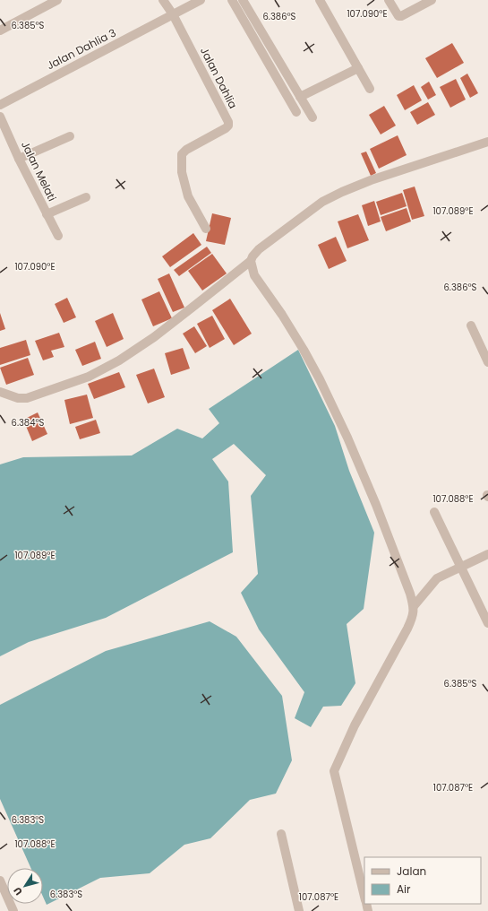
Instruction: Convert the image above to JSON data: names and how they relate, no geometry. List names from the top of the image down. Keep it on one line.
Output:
{"streets":{"street":["Jalan Dahlia 3","Jalan Dahlia","Jalan Melati"]},"crossings":[["Jalan Dahlia 3","Jalan Dahlia"]],"legend":["Jalan","Air"],"north":"bottom left","coordinates":["107.090°E","6.386°S","6.385°S","107.089°E","6.384°S","107.088°E","107.087°E","6.383°S"]}
